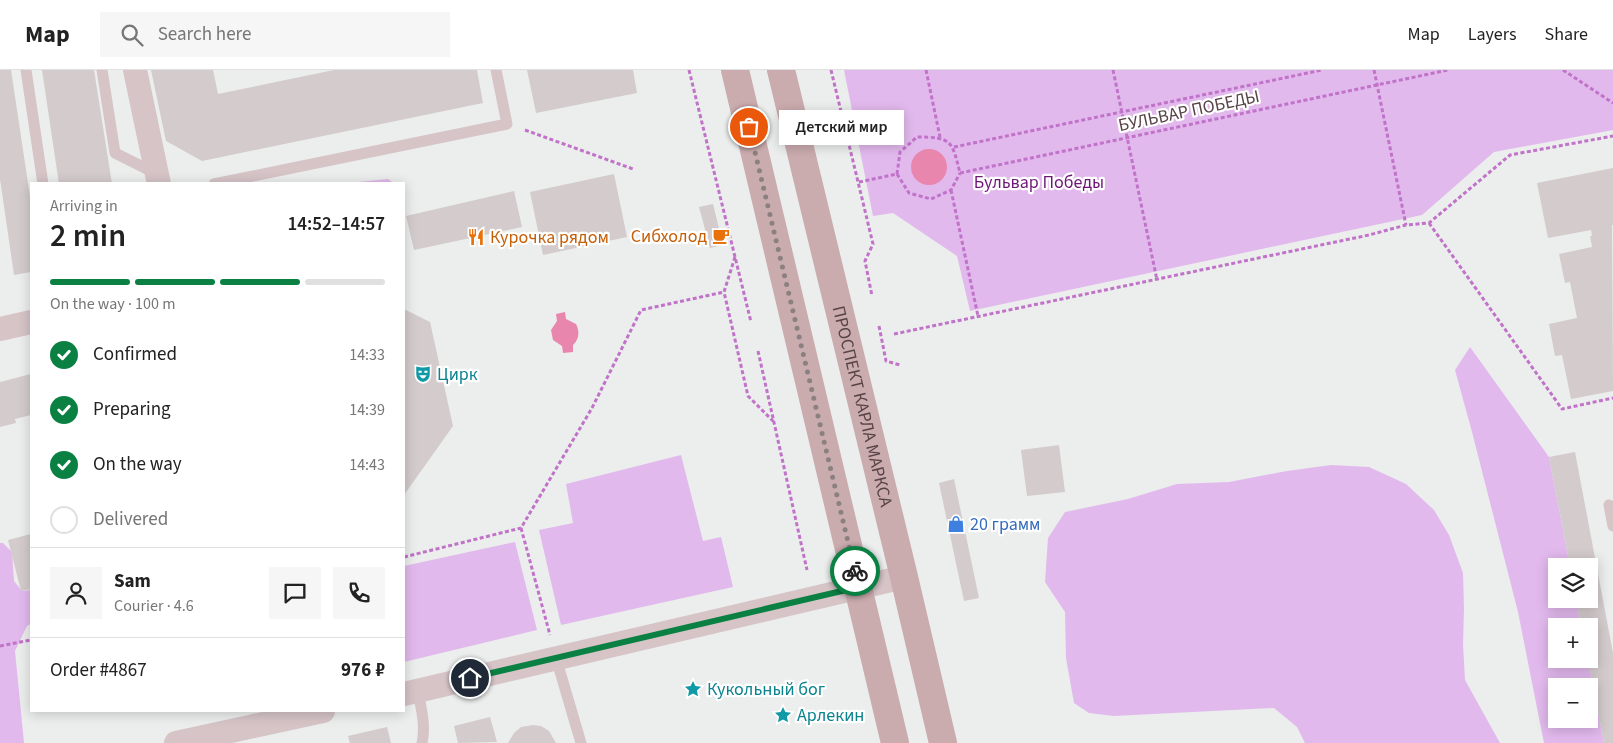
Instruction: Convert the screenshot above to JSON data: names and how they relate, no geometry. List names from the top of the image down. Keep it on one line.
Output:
{"streets":{"main road":["ПРОСПЕКТ КАРЛА МАРКСА"],"path":["БУЛЬВАР ПОБЕДЫ"]},"parks":["Бульвар Победы"],"places":{"other":["Детский мир"],"cafe":["Сибхолод"],"restaurant":["Курочка рядом"],"theatre":["Цирк"],"shop":["20 грамм"],"place":["Кукольный бог","Арлекин"]},"page":{"header":"Map","search":"Search here","nav":["Map","Layers","Share"],"bubble":"Детский мир","heading":["2 min","Arriving in","14:52–14:57"],"panel":["Sam","Courier · 4.6","Order #4867","976 ₽"],"bar":"On the way · 100 m","list":[["Confirmed","14:33"],["Preparing","14:39"],["On the way","14:43"],"Delivered"],"map_buttons":["+","−"]}}
